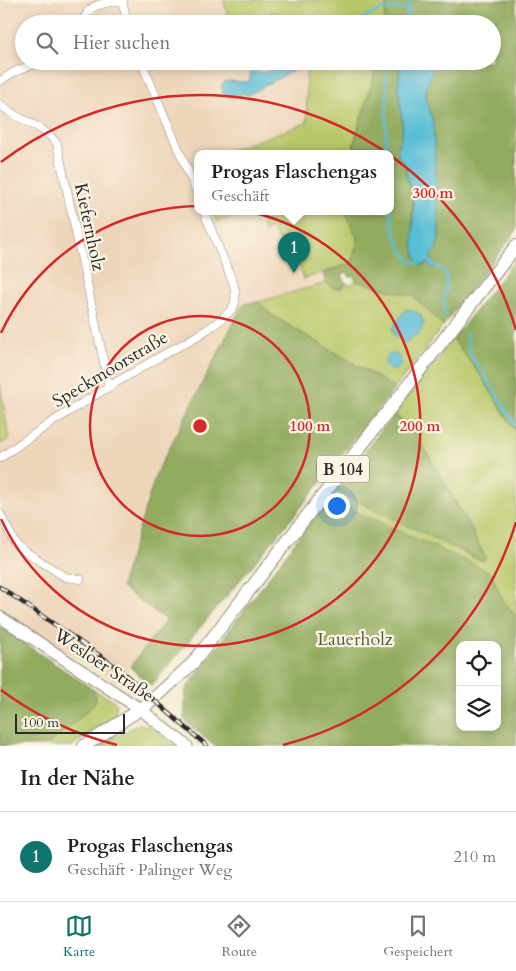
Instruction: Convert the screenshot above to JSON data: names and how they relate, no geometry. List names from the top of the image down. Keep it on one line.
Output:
{"streets":{"main road":["B 104"],"street":["Kiefernholz","Speckmoorstraße","Wesloer Straße"]},"crossings":[["Kiefernholz","Speckmoorstraße"],["B 104","Wesloer Straße"]],"parks":["Lauerholz"],"scale_bar":"100 m","page":{"search":"Hier suchen","popup":["Progas Flaschengas","Geschäft"],"pins":"1","scale":"100 m","heading":"In der Nähe","list":[{"mark":"1","name":"Progas Flaschengas","note":"Geschäft · Palinger Weg","value":"210 m"}],"nav":["Karte","Route","Gespeichert"]},"rings":["300 m","100 m","200 m"]}
